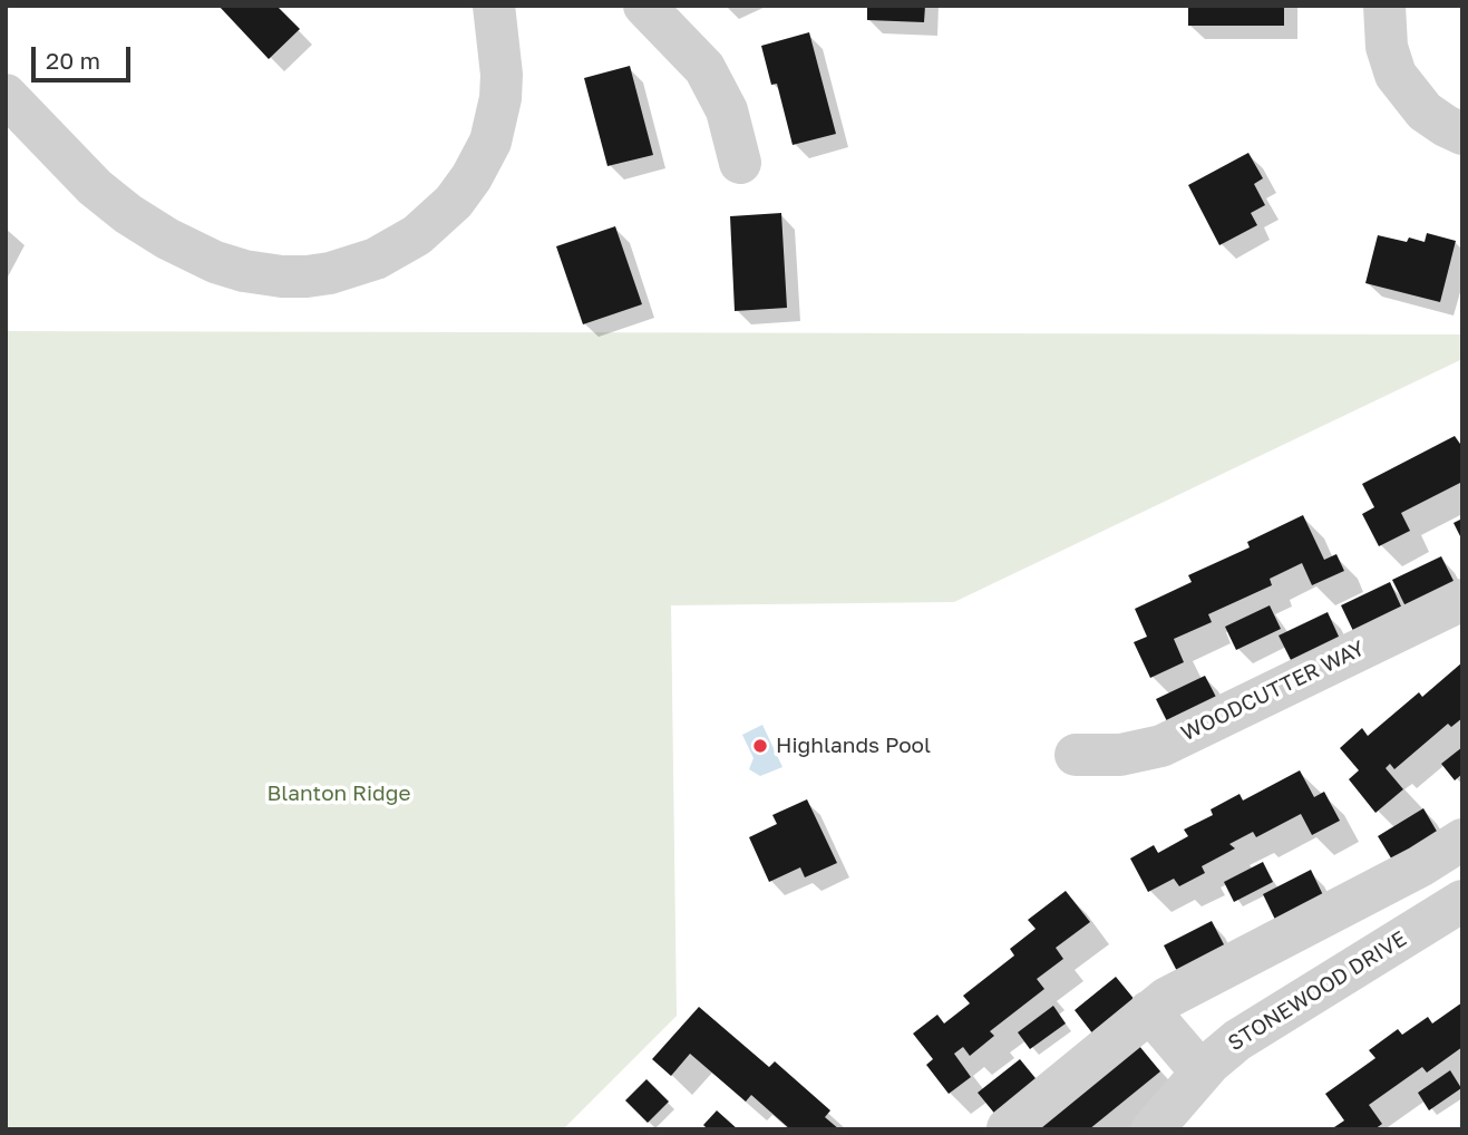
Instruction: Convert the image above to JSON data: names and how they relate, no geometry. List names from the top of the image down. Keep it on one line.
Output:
{"streets":{"street":["WOODCUTTER WAY","STONEWOOD DRIVE"]},"parks":["Blanton Ridge"],"places":["Highlands Pool"],"scale_bar":"20 m"}
